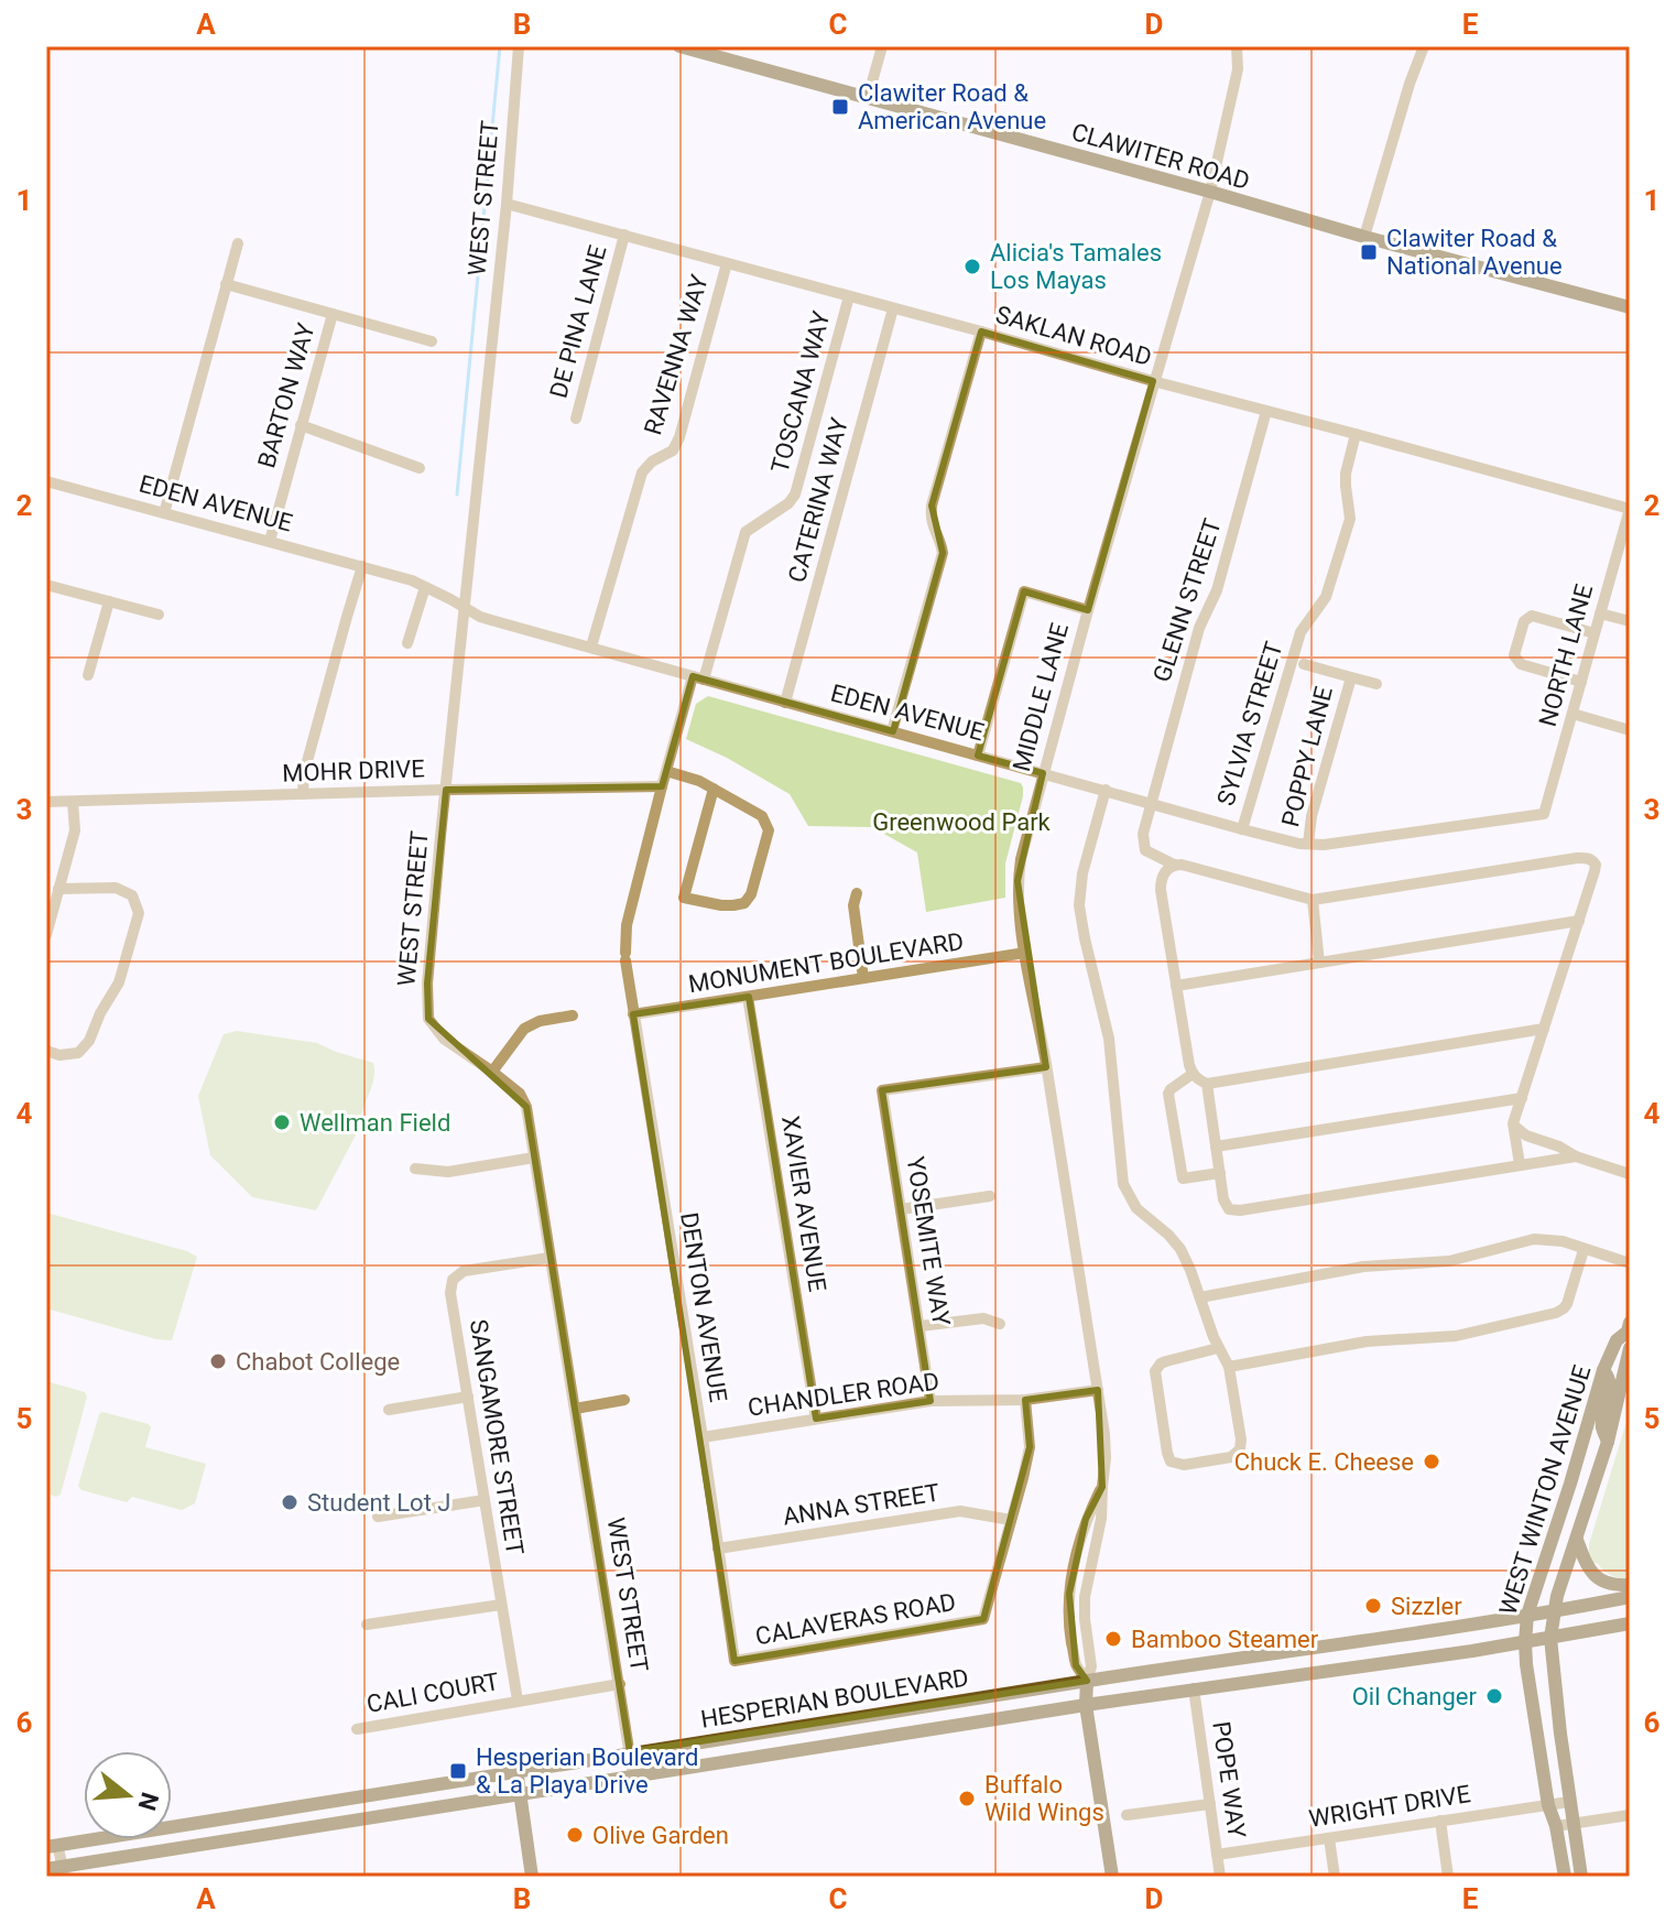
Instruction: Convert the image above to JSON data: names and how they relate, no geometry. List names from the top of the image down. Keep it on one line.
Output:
{"streets":{"main road":["CLAWITER ROAD","WEST WINTON AVENUE","HESPERIAN BOULEVARD"],"street":["WEST STREET","DE PINA LANE","SAKLAN ROAD","RAVENNA WAY","TOSCANA WAY","BARTON WAY","CATERINA WAY","EDEN AVENUE","GLENN STREET","NORTH LANE","MIDDLE LANE","SYLVIA STREET","POPPY LANE","MOHR DRIVE","MONUMENT BOULEVARD","XAVIER AVENUE","YOSEMITE WAY","DENTON AVENUE","CHANDLER ROAD","SANGAMORE STREET","ANNA STREET","CALAVERAS ROAD","CALI COURT","POPE WAY","WRIGHT DRIVE"]},"crossings":[["CLAWITER ROAD","MIDDLE LANE"],["WEST STREET","SAKLAN ROAD"],["WEST STREET","EDEN AVENUE"],["WEST STREET","MOHR DRIVE"],["WEST STREET","SANGAMORE STREET"],["WEST STREET","CALI COURT"],["WEST STREET","HESPERIAN BOULEVARD"],["DE PINA LANE","SAKLAN ROAD"],["SAKLAN ROAD","RAVENNA WAY"],["SAKLAN ROAD","TOSCANA WAY"],["SAKLAN ROAD","CATERINA WAY"],["SAKLAN ROAD","GLENN STREET"],["SAKLAN ROAD","NORTH LANE"],["SAKLAN ROAD","MIDDLE LANE"],["SAKLAN ROAD","SYLVIA STREET"],["RAVENNA WAY","EDEN AVENUE"],["TOSCANA WAY","EDEN AVENUE"],["TOSCANA WAY","DENTON AVENUE"],["BARTON WAY","EDEN AVENUE"],["CATERINA WAY","EDEN AVENUE"],["EDEN AVENUE","GLENN STREET"],["EDEN AVENUE","NORTH LANE"],["EDEN AVENUE","MIDDLE LANE"],["EDEN AVENUE","SYLVIA STREET"],["EDEN AVENUE","POPPY LANE"],["EDEN AVENUE","DENTON AVENUE"],["MIDDLE LANE","MONUMENT BOULEVARD"],["MIDDLE LANE","YOSEMITE WAY"],["MIDDLE LANE","CHANDLER ROAD"],["MIDDLE LANE","HESPERIAN BOULEVARD"],["MOHR DRIVE","DENTON AVENUE"],["MONUMENT BOULEVARD","XAVIER AVENUE"],["MONUMENT BOULEVARD","DENTON AVENUE"],["XAVIER AVENUE","CHANDLER ROAD"],["YOSEMITE WAY","CHANDLER ROAD"],["DENTON AVENUE","CHANDLER ROAD"],["DENTON AVENUE","ANNA STREET"],["DENTON AVENUE","CALAVERAS ROAD"],["SANGAMORE STREET","CALI COURT"],["WEST WINTON AVENUE","HESPERIAN BOULEVARD"],["WEST WINTON AVENUE","WRIGHT DRIVE"],["ANNA STREET","CALAVERAS ROAD"],["HESPERIAN BOULEVARD","POPE WAY"],["POPE WAY","WRIGHT DRIVE"]],"parks":["Greenwood Park"],"places":{"transit":["Clawiter Road & American Avenue","Clawiter Road & National Avenue","Hesperian Boulevard & La Playa Drive"],"other":["Alicia's Tamales Los Mayas","Wellman Field","Chabot College","Chuck E. Cheese","Student Lot J","Sizzler","Bamboo Steamer","Oil Changer","Buffalo Wild Wings","Olive Garden"]},"north":"right","grid":{"columns":["A","B","C","D","E"],"rows":["1","2","3","4","5","6"]}}
